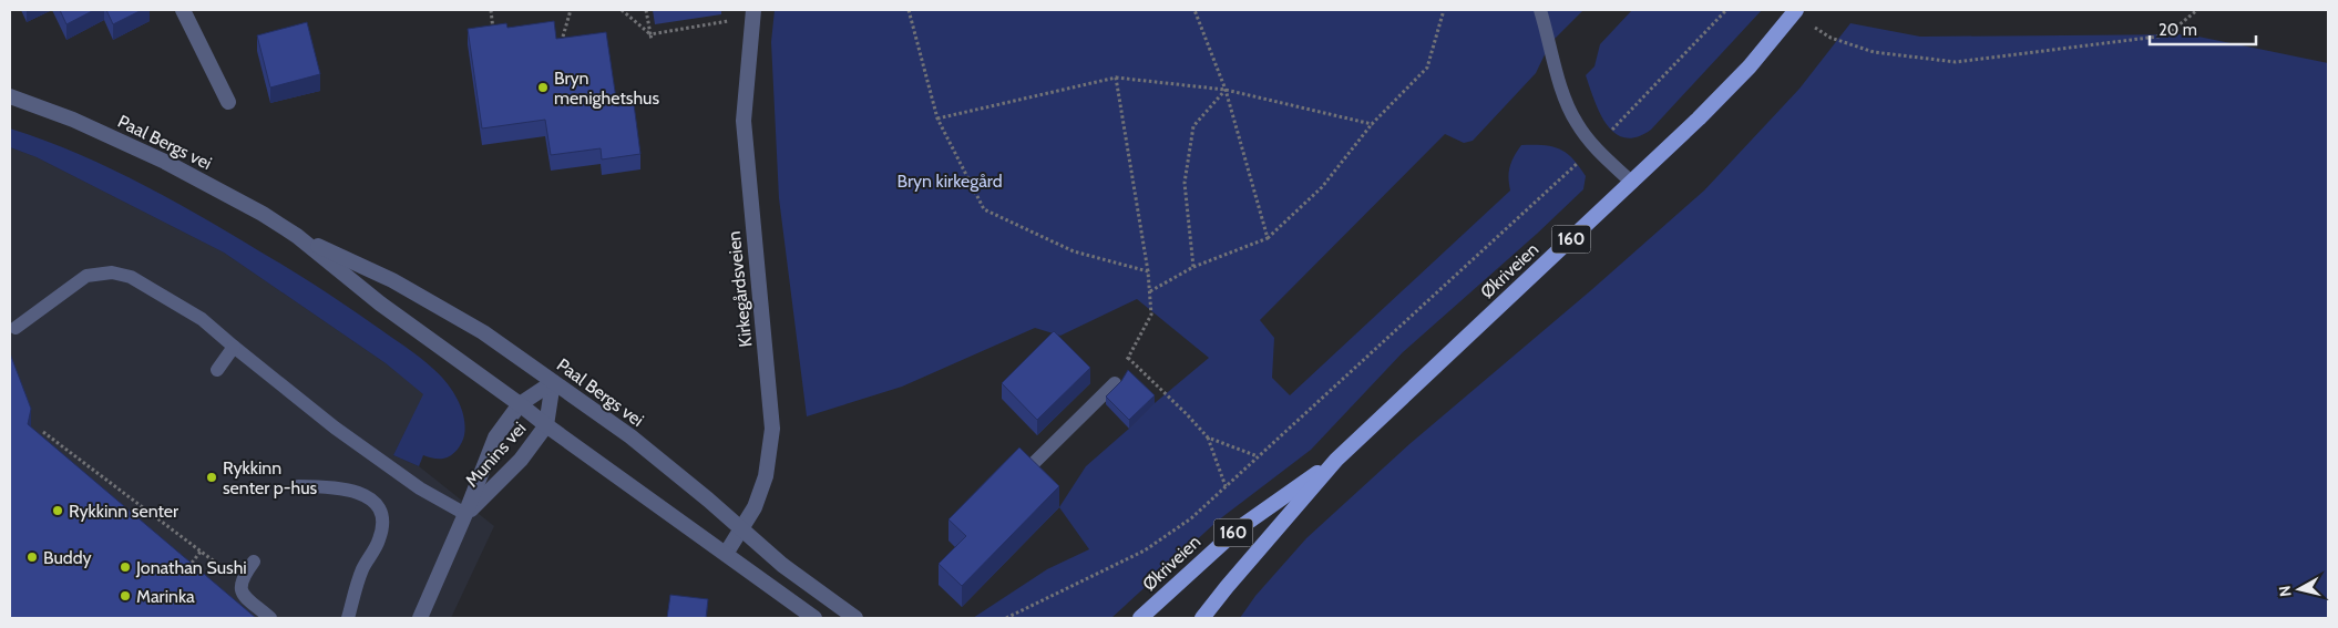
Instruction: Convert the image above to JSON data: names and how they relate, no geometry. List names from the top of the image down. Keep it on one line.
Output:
{"streets":{"main road":["160","Økriveien"],"street":["Paal Bergs vei","Kirkegårdsveien","Munins vei"]},"crossings":[["Paal Bergs vei","Kirkegårdsveien"],["Paal Bergs vei","Munins vei"]],"parks":["Bryn kirkegård"],"places":["Bryn menighetshus","Rykkinn senter p-hus","Rykkinn senter","Buddy","Jonathan Sushi","Marinka"],"scale_bar":"20 m","north":"left"}
